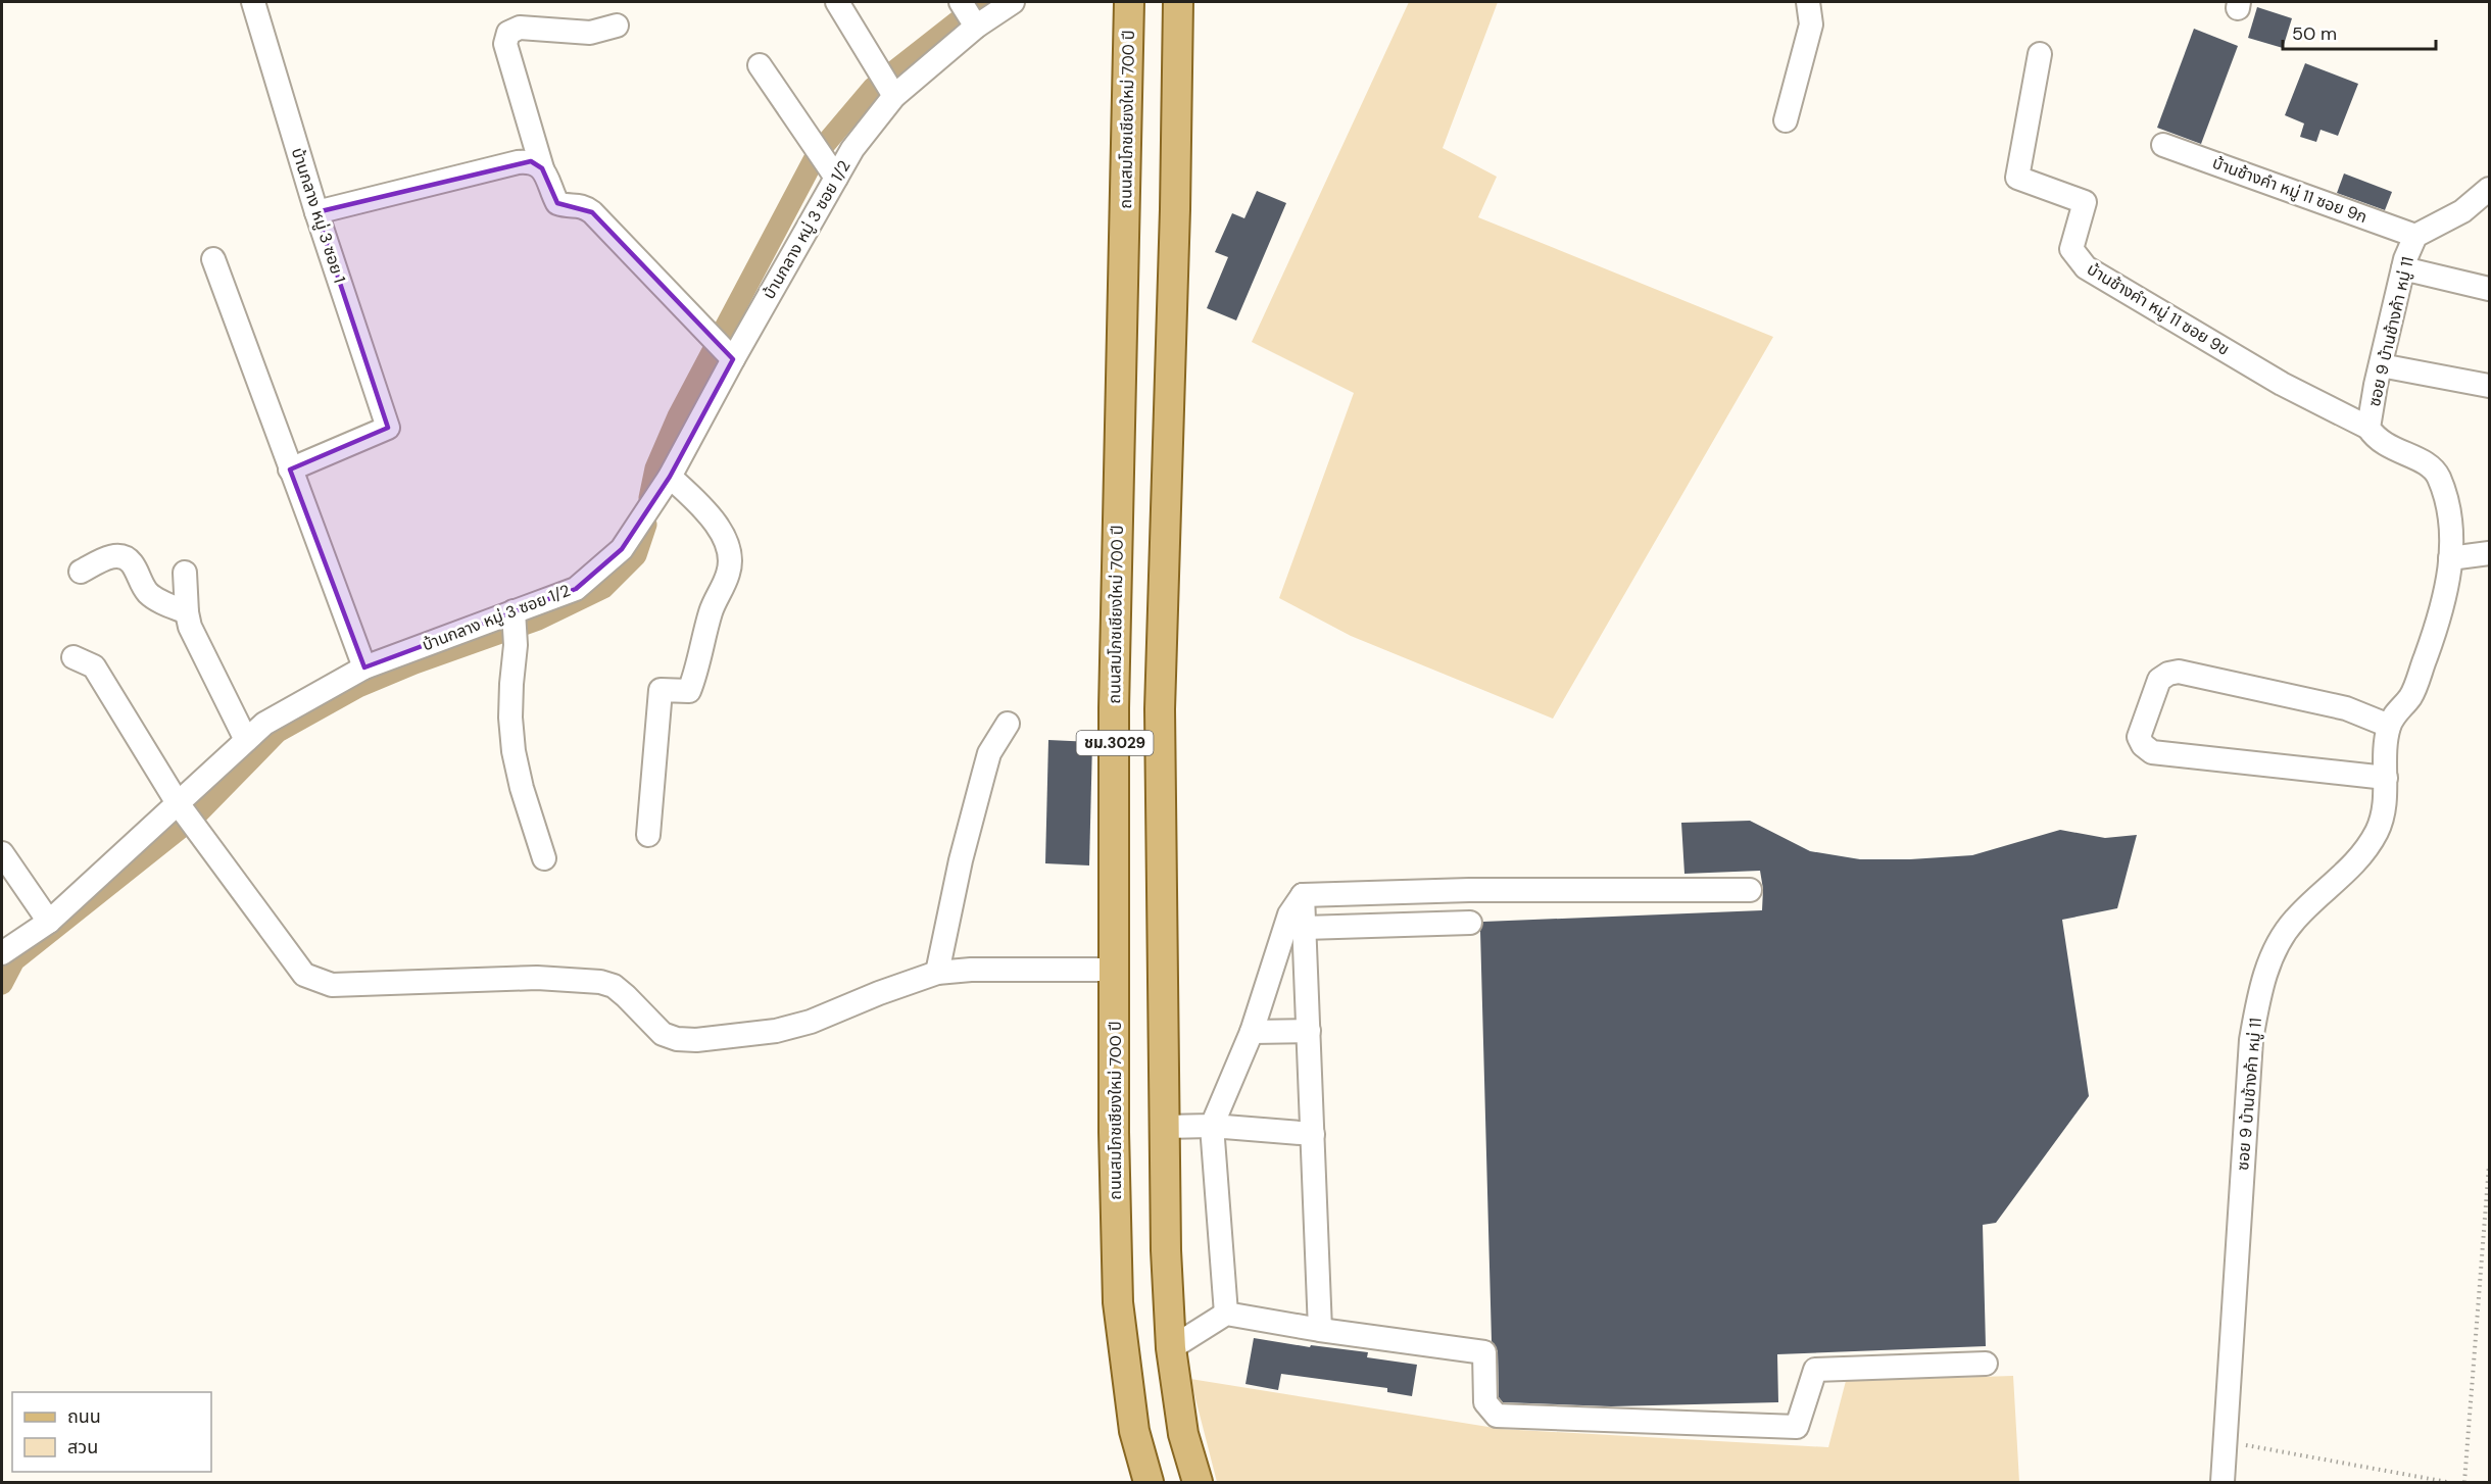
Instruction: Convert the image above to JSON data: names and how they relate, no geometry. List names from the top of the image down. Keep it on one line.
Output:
{"streets":{"main road":["ถนนสมโภชเชียงใหม่ 700 ปี","ชม.3029"],"street":["บ้านช้างคำ หมู่ 11 ซอย 9ก","บ้านกลาง หมู่ 3 ซอย 1","บ้านกลาง หมู่ 3 ซอย 1/2","บ้านช้างคำ หมู่ 11 ซอย 9ข","ซอย 9 บ้านช้างค้า หมู่ 11"]},"crossings":[["บ้านช้างคำ หมู่ 11 ซอย 9ก","ซอย 9 บ้านช้างค้า หมู่ 11"],["บ้านช้างคำ หมู่ 11 ซอย 9ข","ซอย 9 บ้านช้างค้า หมู่ 11"]],"legend":["ถนน","สวน"],"scale_bar":"50 m"}
